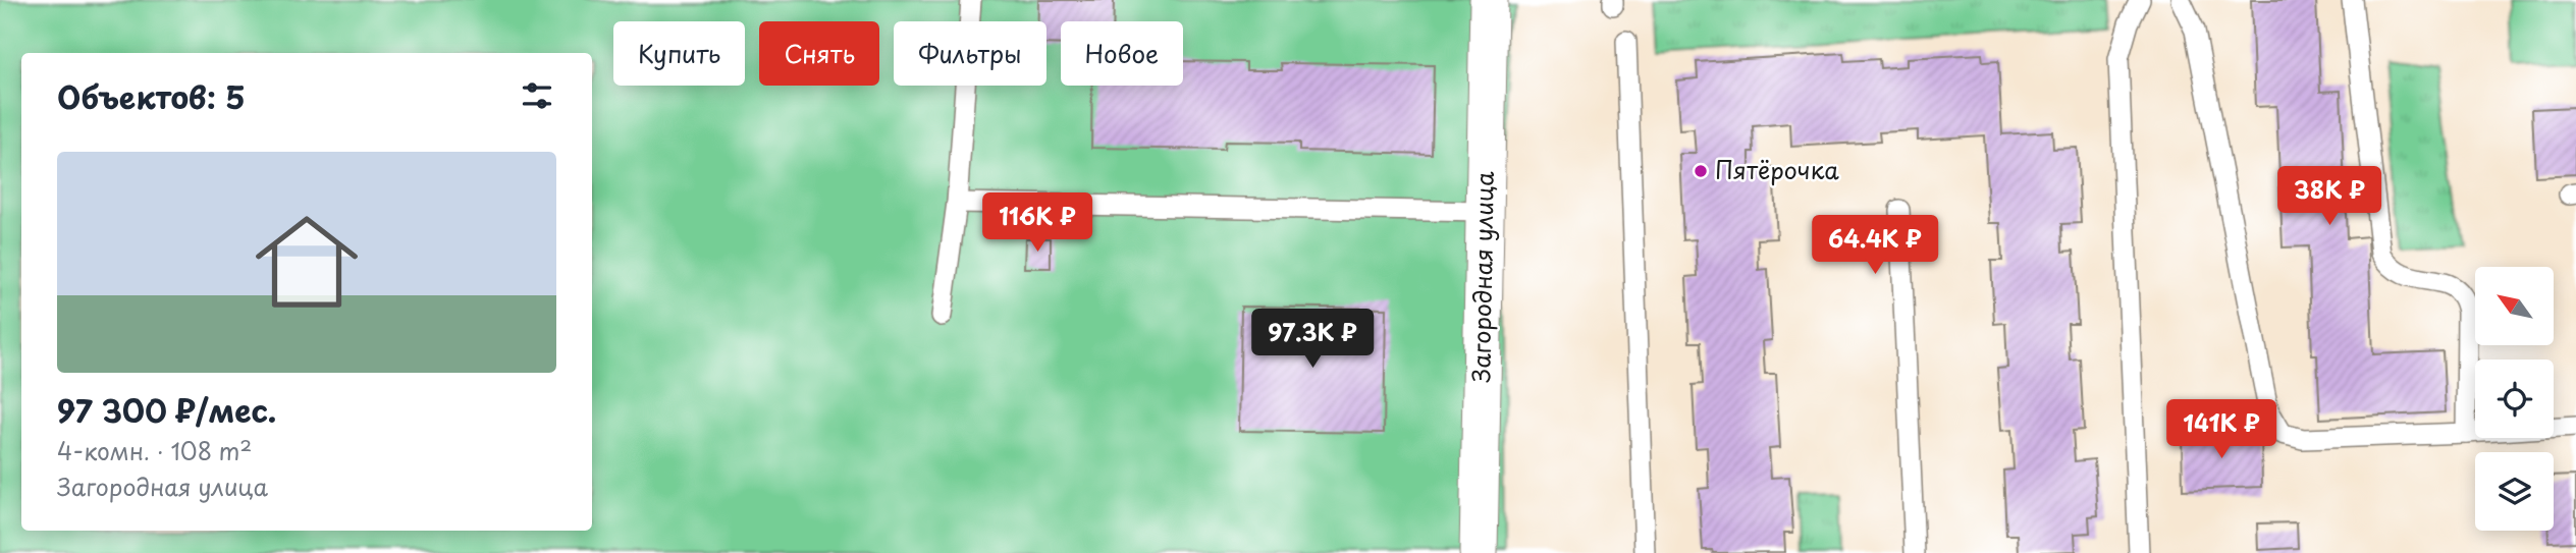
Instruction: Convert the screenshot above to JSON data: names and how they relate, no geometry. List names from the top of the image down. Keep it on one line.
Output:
{"streets":{"street":["Загородная улица"]},"places":["Пятёрочка"],"north":"top left","page":{"chip":["Купить","Снять","Фильтры","Новое"],"heading":"Объектов: 5","list":[{"name":"97 300 ₽/мес.","note":"4-комн. · 108 m² · Загородная улица"}],"price":["38K ₽","116K ₽","64.4K ₽","97.3K ₽","141K ₽"]}}
